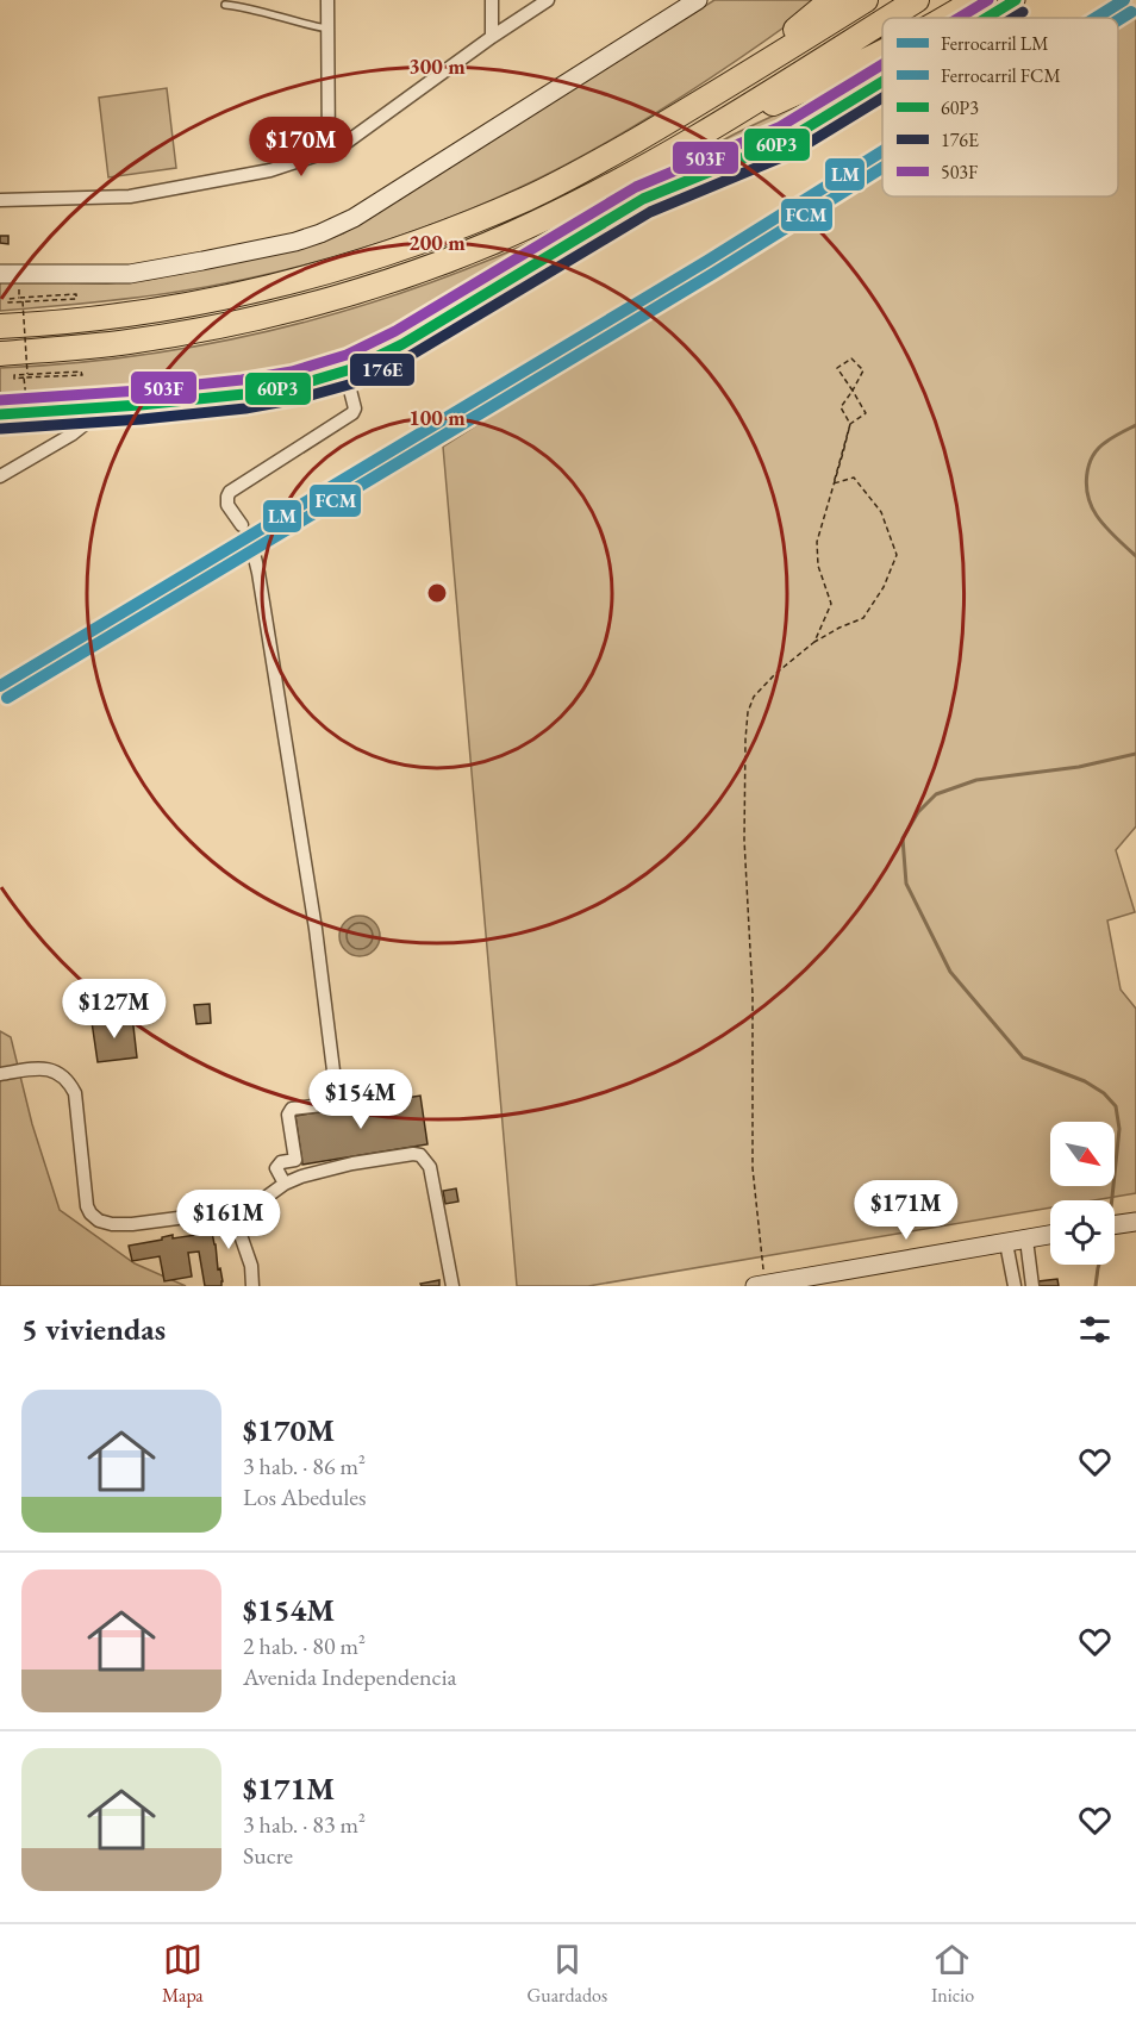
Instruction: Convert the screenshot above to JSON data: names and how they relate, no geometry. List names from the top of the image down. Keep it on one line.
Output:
{"lines":["rail line LM","transit line 60P3","transit line 503F","rail line FCM","transit line 176E"],"legend":["Ferrocarril LM","Ferrocarril FCM","60P3","176E","503F"],"north":"bottom right","page":{"price":["$170M","$127M","$154M","$171M","$161M"],"heading":"5 viviendas","list":[{"name":"$170M","note":"3 hab. · 86 m² · Los Abedules"},{"name":"$154M","note":"2 hab. · 80 m² · Avenida Independencia"},{"name":"$171M","note":"3 hab. · 83 m² · Sucre"}],"tabs":["Mapa","Guardados","Inicio"]},"rings":["300 m","200 m","100 m"]}
